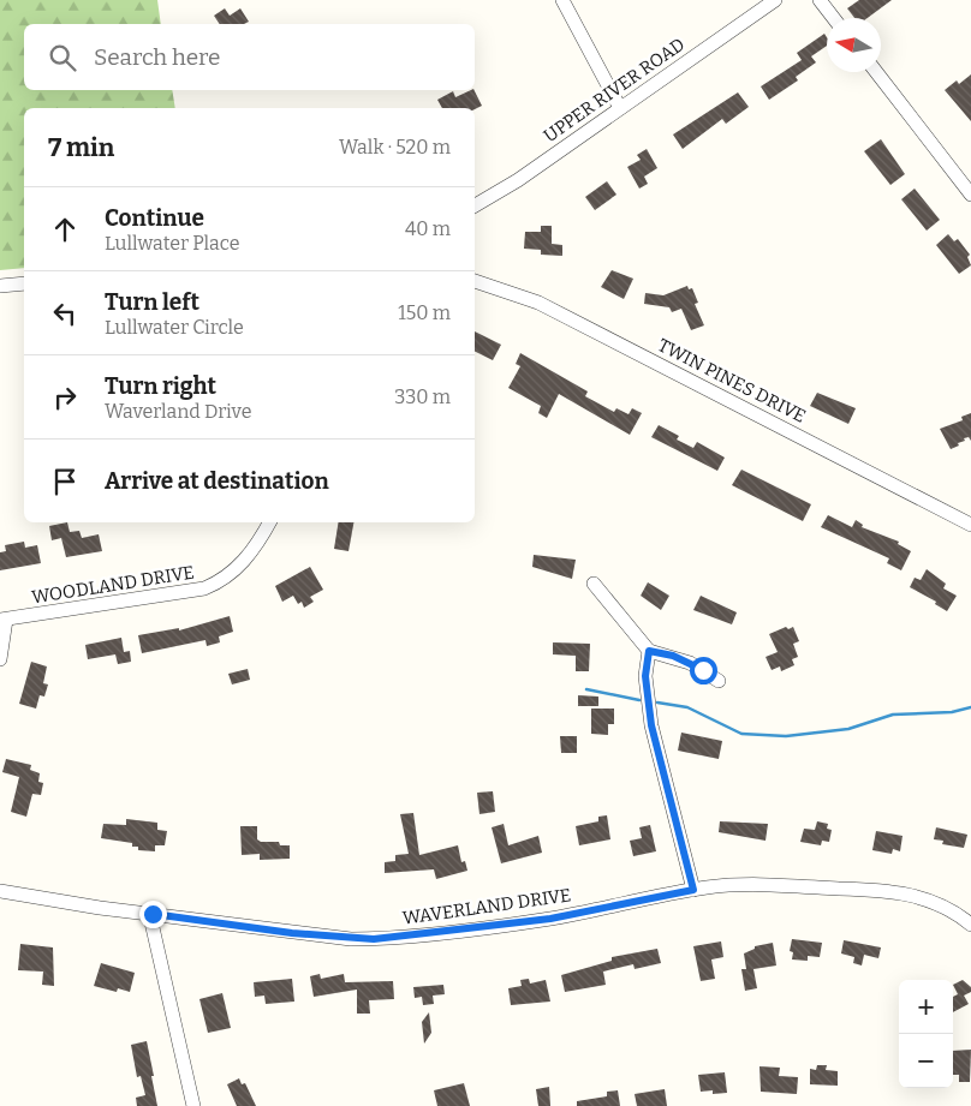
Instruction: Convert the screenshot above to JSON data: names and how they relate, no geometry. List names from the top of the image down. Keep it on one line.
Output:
{"streets":{"street":["UPPER RIVER ROAD","TWIN PINES DRIVE","WOODLAND DRIVE","WAVERLAND DRIVE"]},"north":"left","page":{"search":"Search here","heading":["7 min","Walk · 520 m"],"list":[["Continue","Lullwater Place","40 m"],["Turn left","Lullwater Circle","150 m"],["Turn right","Waverland Drive","330 m"],"Arrive at destination"],"map_buttons":["+","−"]}}
